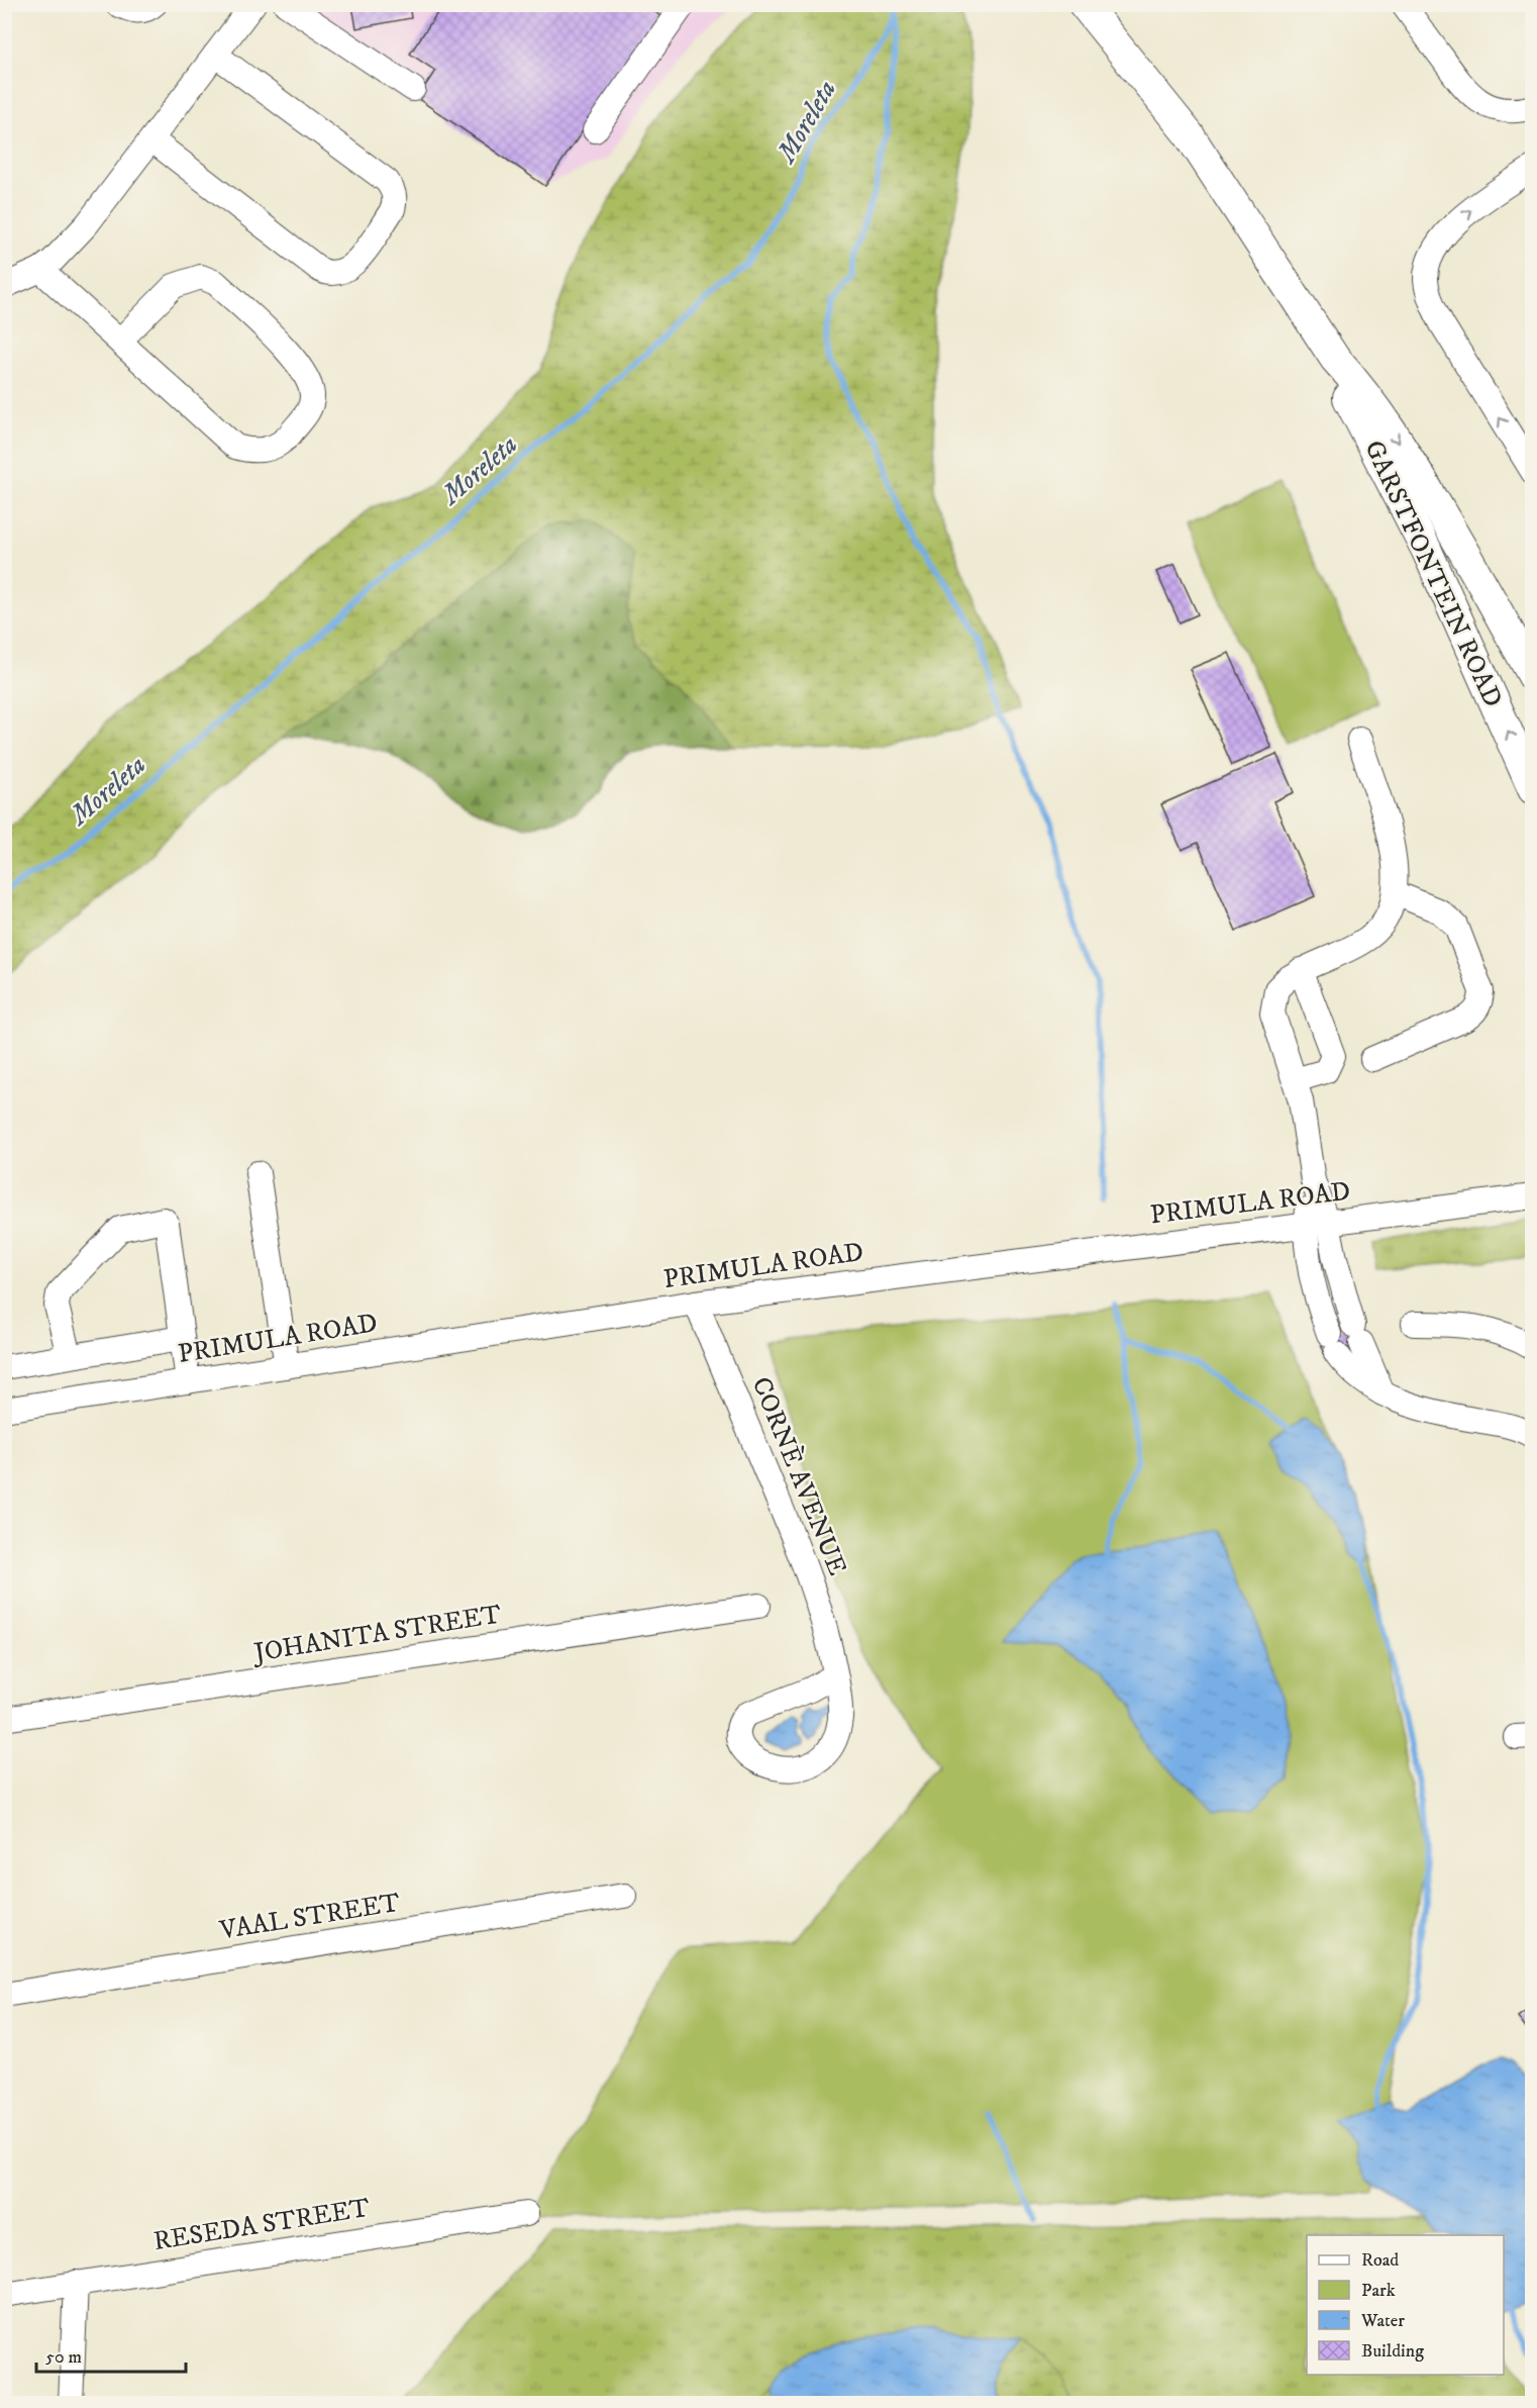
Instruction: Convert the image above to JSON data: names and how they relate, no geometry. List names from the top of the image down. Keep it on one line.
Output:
{"streets":{"main road":["GARSTFONTEIN ROAD"],"street":["PRIMULA ROAD","CORNÈ AVENUE","JOHANITA STREET","VAAL STREET","RESEDA STREET"]},"crossings":[["PRIMULA ROAD","CORNÈ AVENUE"]],"water":["Moreleta"],"legend":["Road","Park","Water","Building"],"scale_bar":"50 m"}
